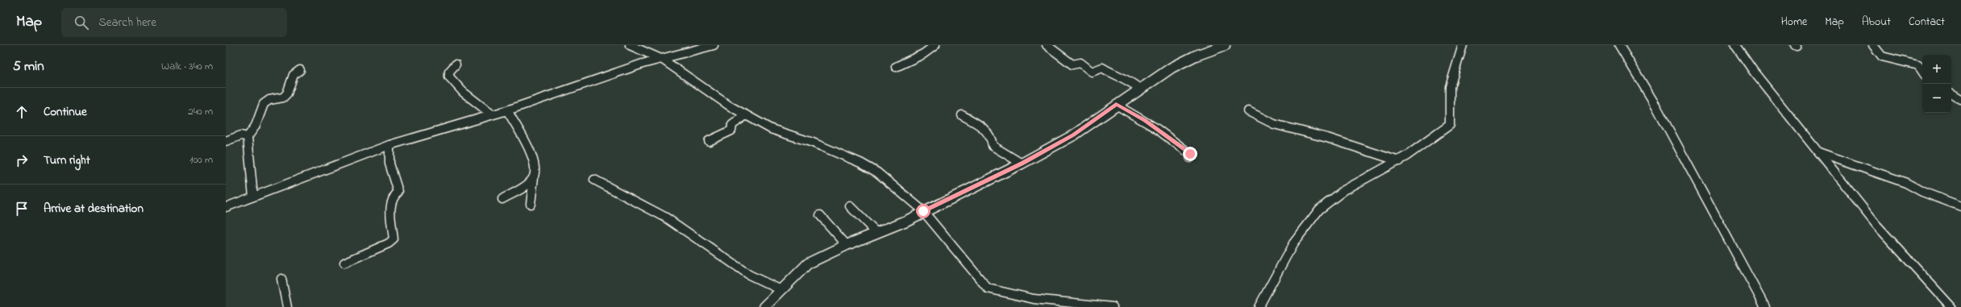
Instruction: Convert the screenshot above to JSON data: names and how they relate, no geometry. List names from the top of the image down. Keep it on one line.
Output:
{"page":{"header":"Map","search":"Search here","nav":["Home","Map","About","Contact"],"heading":["5 min","Walk · 340 m"],"map_buttons":["+","−"],"list":[["Continue","240 m"],["Turn right","100 m"],"Arrive at destination"]}}
